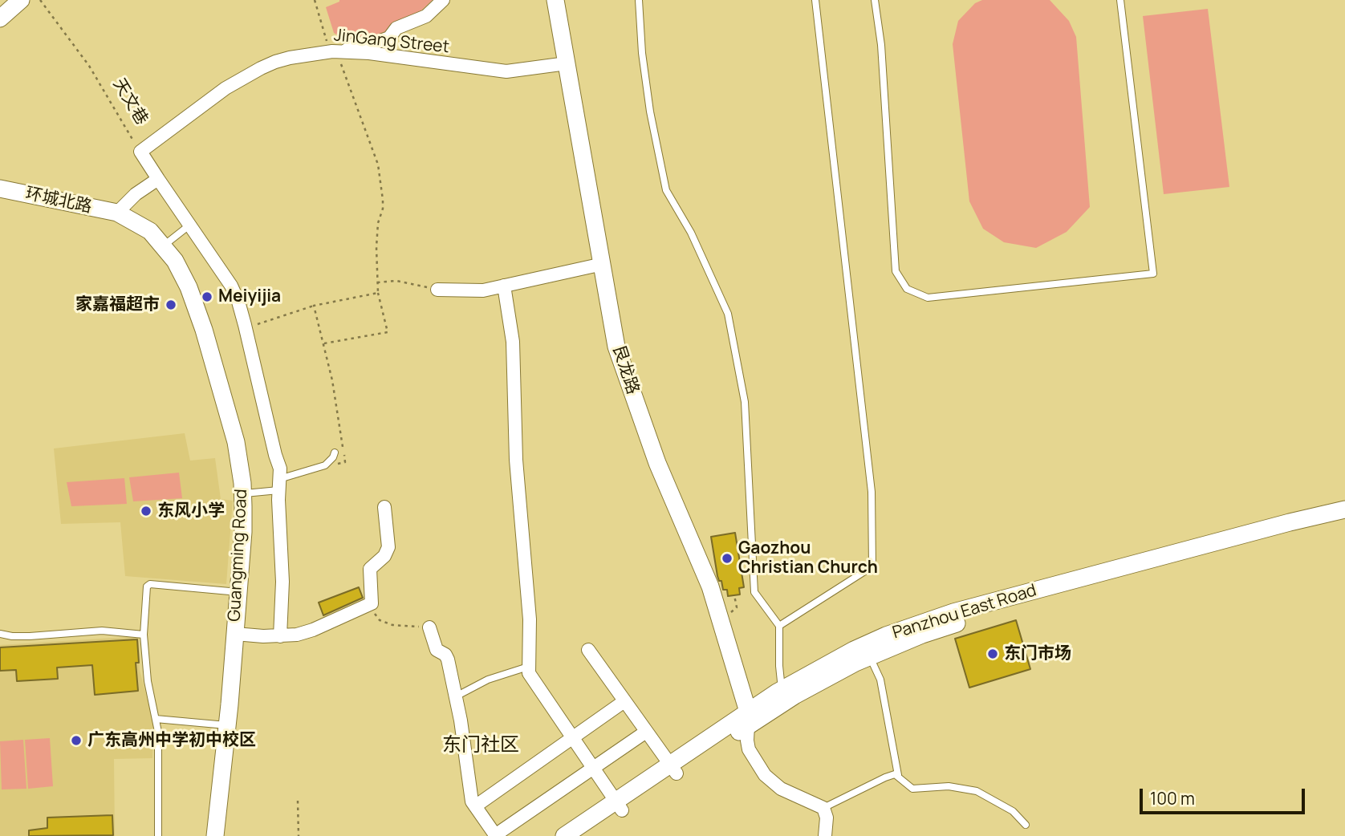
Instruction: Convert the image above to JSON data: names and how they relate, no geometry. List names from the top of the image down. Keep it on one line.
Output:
{"streets":{"street":["JinGang Street","天文巷","环城北路","艮龙路","Guangming Road","Panzhou East Road"]},"crossings":[["JinGang Street","天文巷"],["JinGang Street","艮龙路"],["环城北路","Guangming Road"],["艮龙路","Panzhou East Road"]],"districts":["东门社区"],"places":["Meiyijia","家嘉福超市","东风小学","Gaozhou Christian Church","东门市场","广东高州中学初中校区"],"scale_bar":"100 m"}
